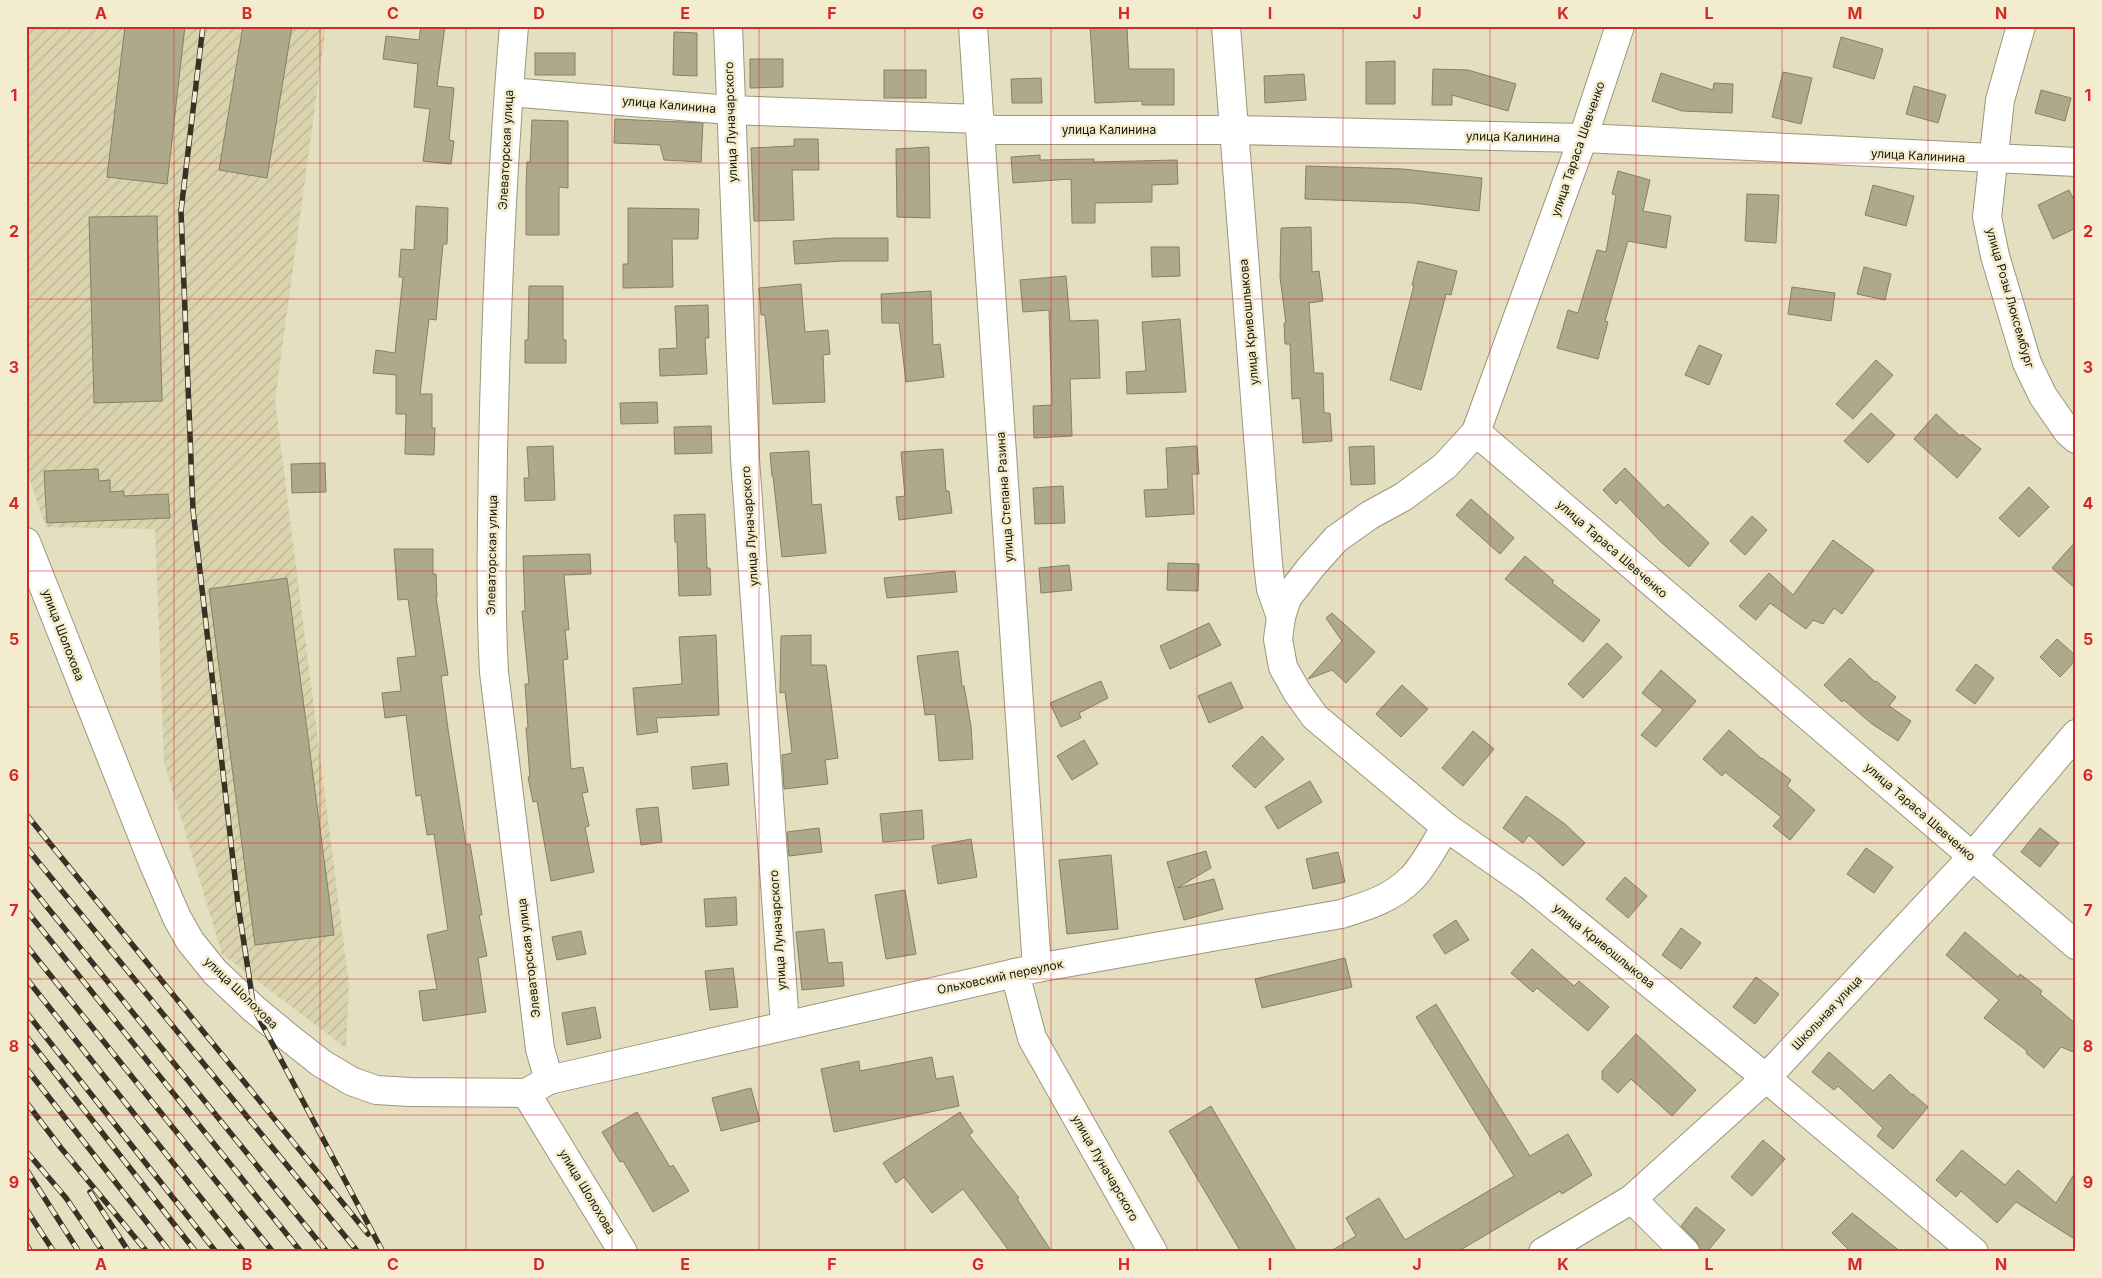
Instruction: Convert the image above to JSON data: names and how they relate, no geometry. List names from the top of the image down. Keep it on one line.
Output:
{"streets":{"street":["улица Калинина","улица Луначарского","улица Тараса Шевченко","Элеваторская улица","улица Розы Люксембург","улица Кривошлыкова","улица Степана Разина","улица Шолохова","Ольховский переулок","Школьная улица"]},"crossings":[["улица Калинина","улица Луначарского"],["улица Калинина","улица Тараса Шевченко"],["улица Калинина","Элеваторская улица"],["улица Калинина","улица Розы Люксембург"],["улица Калинина","улица Кривошлыкова"],["улица Калинина","улица Степана Разина"],["улица Луначарского","улица Степана Разина"],["улица Луначарского","Ольховский переулок"],["улица Тараса Шевченко","улица Кривошлыкова"],["улица Тараса Шевченко","Школьная улица"],["Элеваторская улица","улица Шолохова"],["Элеваторская улица","Ольховский переулок"],["улица Кривошлыкова","Ольховский переулок"],["улица Кривошлыкова","Школьная улица"],["улица Степана Разина","Ольховский переулок"],["улица Шолохова","Ольховский переулок"]],"grid":{"columns":["A","B","C","D","E","F","G","H","I","J","K","L","M","N"],"rows":["1","2","3","4","5","6","7","8","9"]}}
